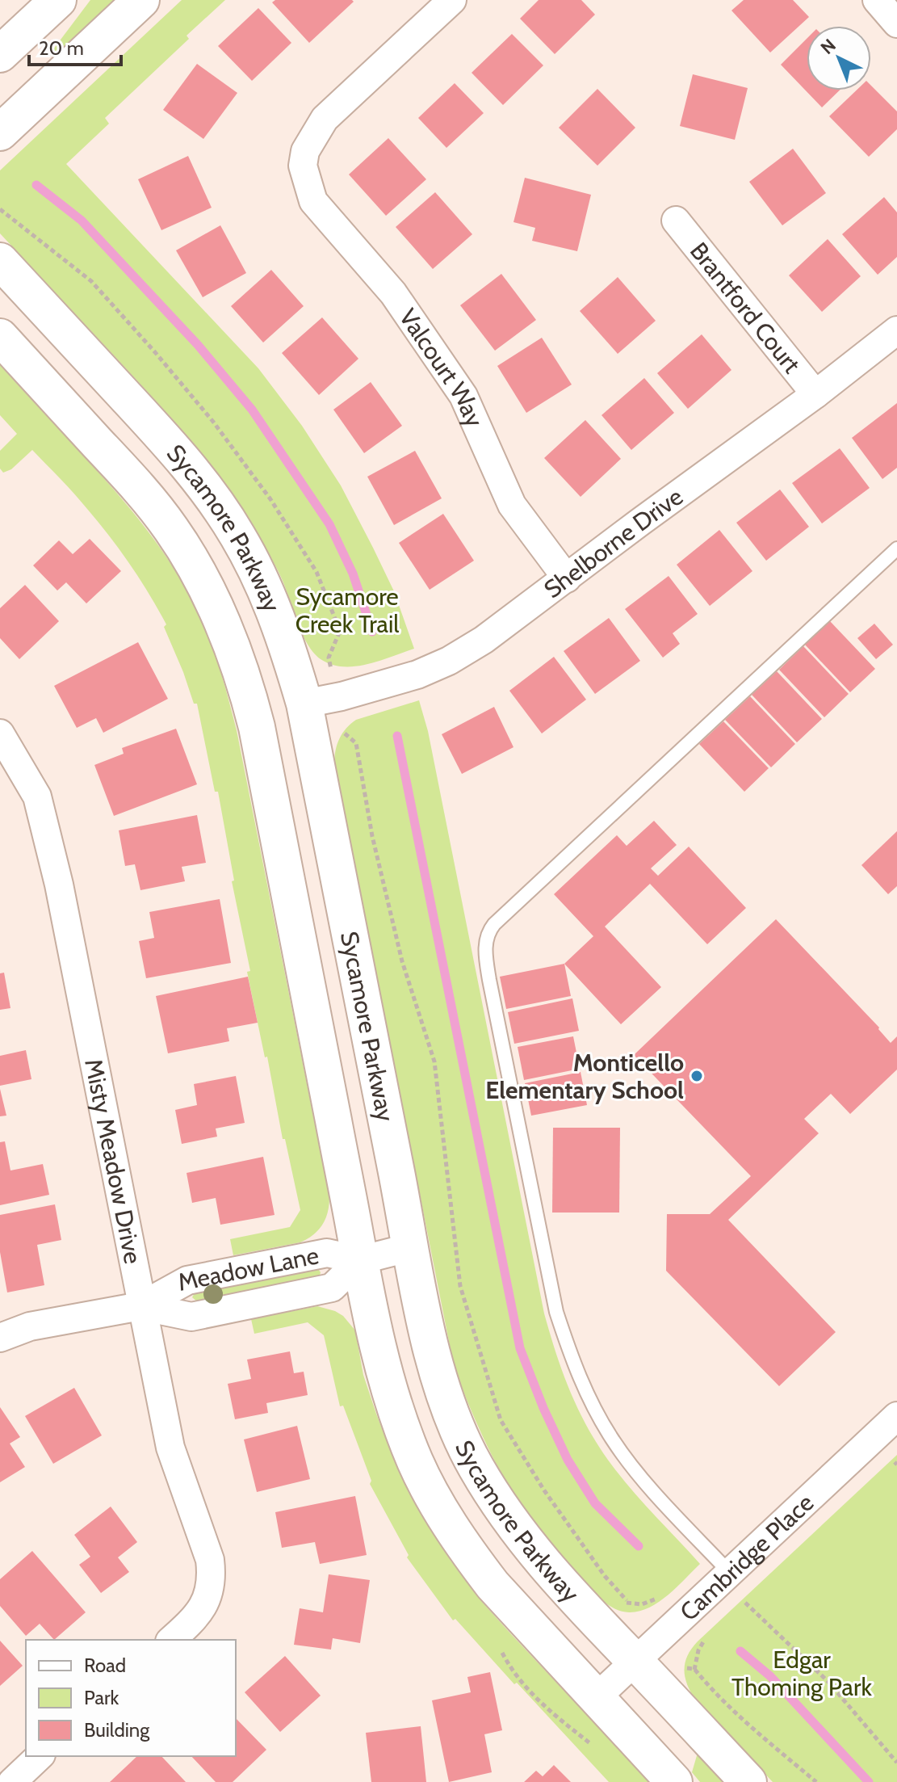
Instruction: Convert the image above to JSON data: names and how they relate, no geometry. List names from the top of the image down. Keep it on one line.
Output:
{"streets":{"main road":["Sycamore Parkway"],"street":["Brantford Court","Valcourt Way","Shelborne Drive","Misty Meadow Drive","Meadow Lane","Cambridge Place"]},"crossings":[["Brantford Court","Shelborne Drive"],["Valcourt Way","Shelborne Drive"],["Sycamore Parkway","Shelborne Drive"],["Sycamore Parkway","Meadow Lane"],["Sycamore Parkway","Cambridge Place"],["Misty Meadow Drive","Meadow Lane"]],"parks":["Sycamore Creek Trail","Edgar Thoming Park"],"places":["Monticello Elementary School"],"legend":["Road","Park","Building"],"scale_bar":"20 m","north":"top left"}
